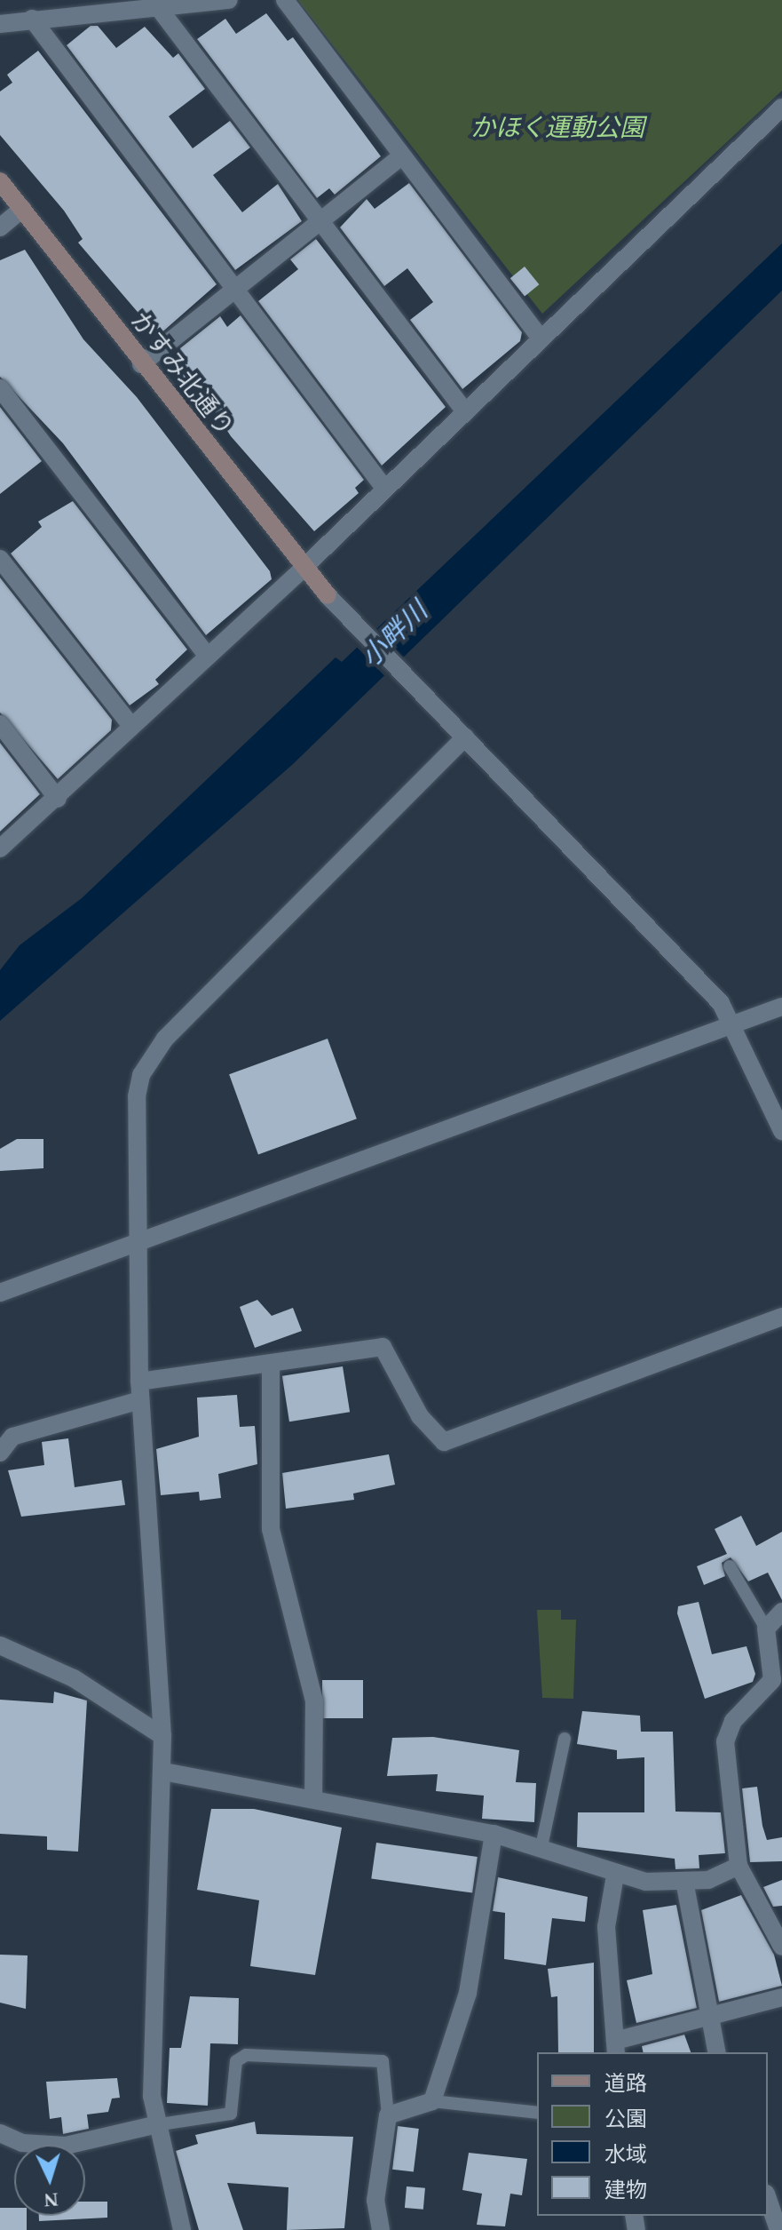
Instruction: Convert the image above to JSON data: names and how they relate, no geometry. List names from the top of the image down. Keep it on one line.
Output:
{"streets":{"street":["かすみ北通り"]},"water":["小畔川"],"parks":["かほく運動公園"],"legend":["道路","公園","水域","建物"],"north":"bottom"}
